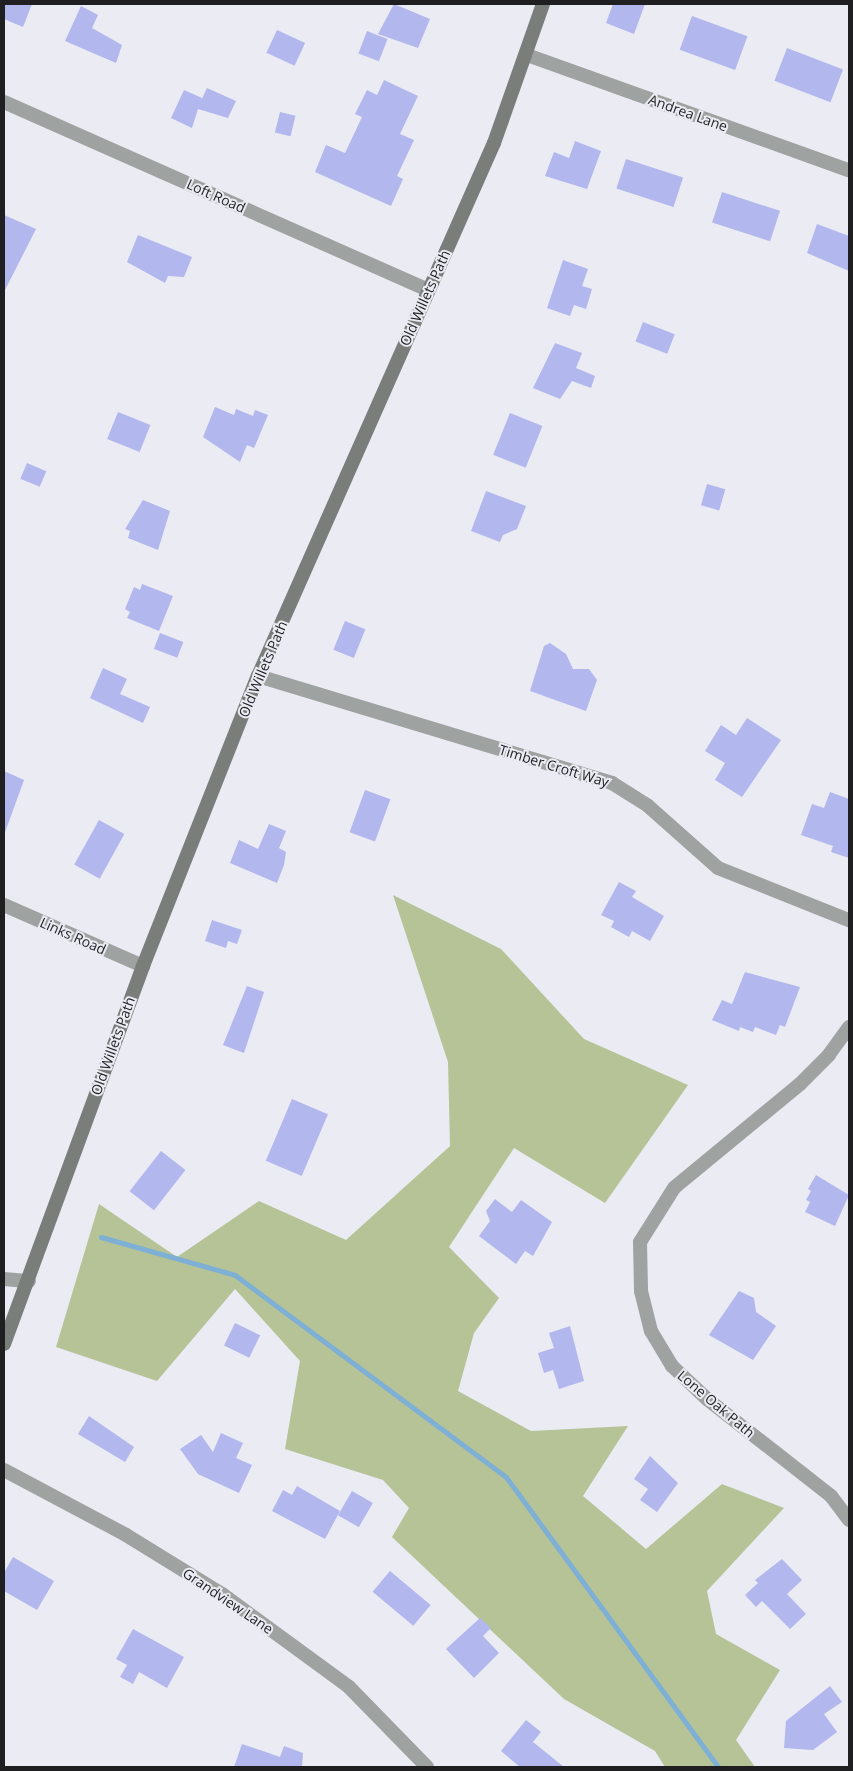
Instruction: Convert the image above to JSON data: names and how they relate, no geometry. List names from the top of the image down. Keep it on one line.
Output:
{"streets":{"main road":["Old Willets Path"],"street":["Andrea Lane","Loft Road","Timber Croft Way","Links Road","Lone Oak Path","Grandview Lane"]},"crossings":[["Andrea Lane","Old Willets Path"],["Loft Road","Old Willets Path"],["Old Willets Path","Timber Croft Way"],["Old Willets Path","Links Road"]]}
